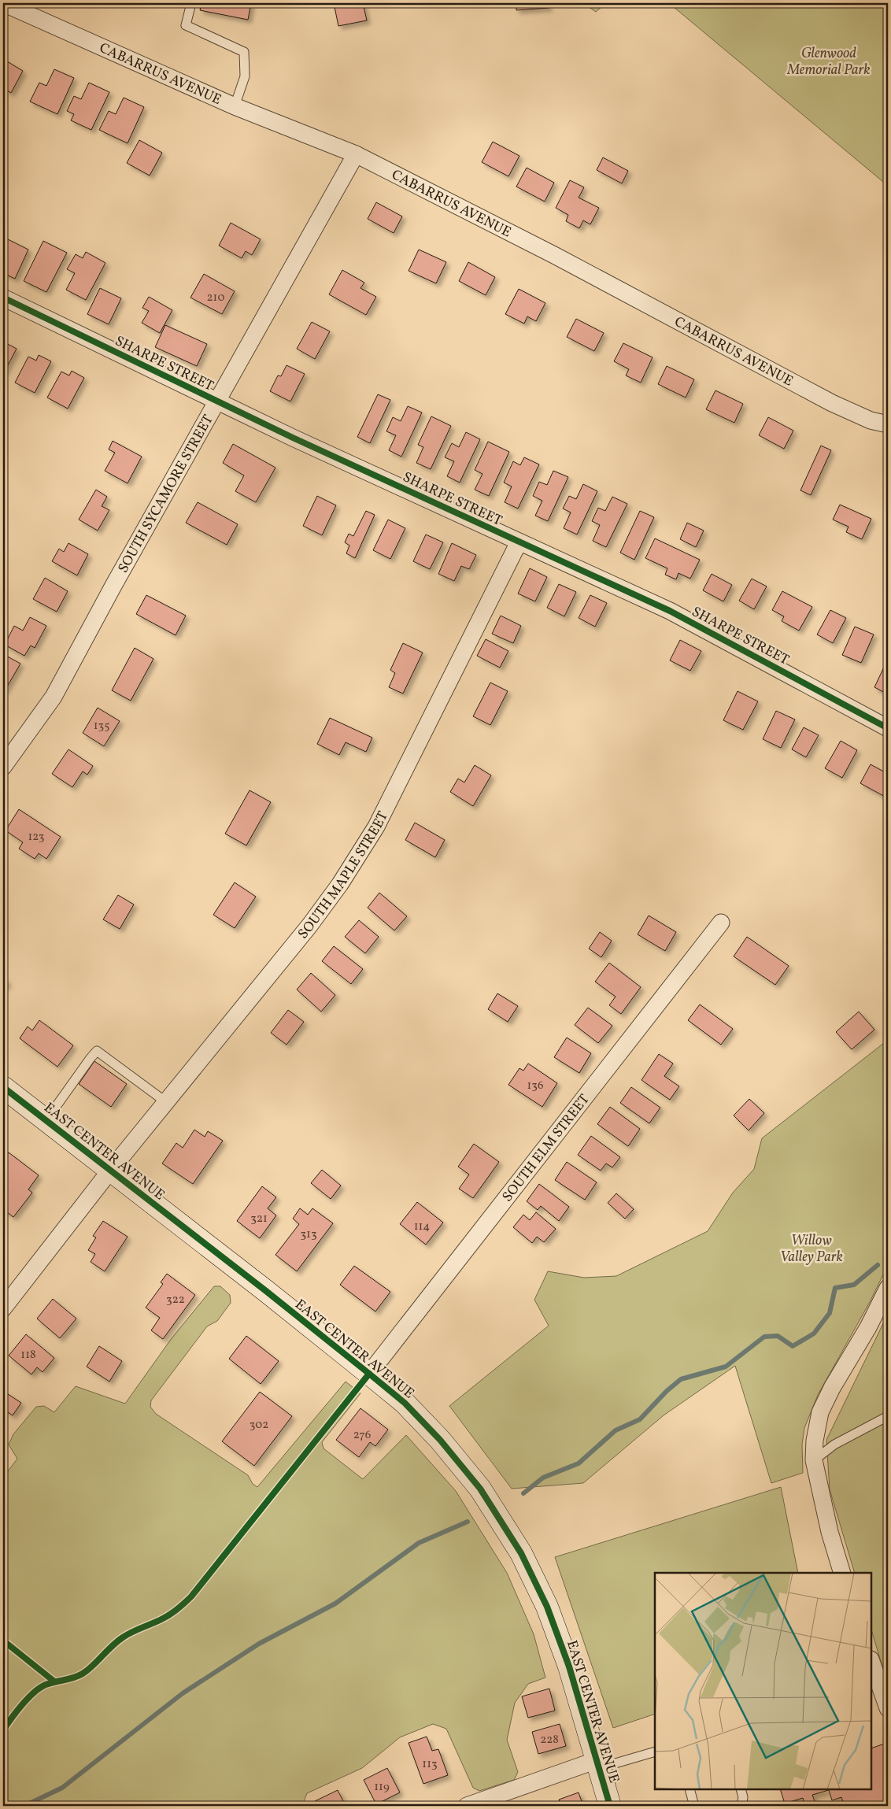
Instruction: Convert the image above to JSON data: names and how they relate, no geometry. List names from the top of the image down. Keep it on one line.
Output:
{"streets":{"street":["CABARRUS AVENUE","SHARPE STREET","SOUTH SYCAMORE STREET","SOUTH MAPLE STREET","SOUTH ELM STREET","EAST CENTER AVENUE"]},"crossings":[["CABARRUS AVENUE","SOUTH SYCAMORE STREET"],["SHARPE STREET","SOUTH SYCAMORE STREET"],["SHARPE STREET","SOUTH MAPLE STREET"],["SOUTH MAPLE STREET","EAST CENTER AVENUE"],["SOUTH ELM STREET","EAST CENTER AVENUE"]],"parks":["Glenwood Memorial Park","Willow Valley Park"],"house_numbers":["210","135","123","136","321","114","313","322","118","302","276","228","113","119"]}
